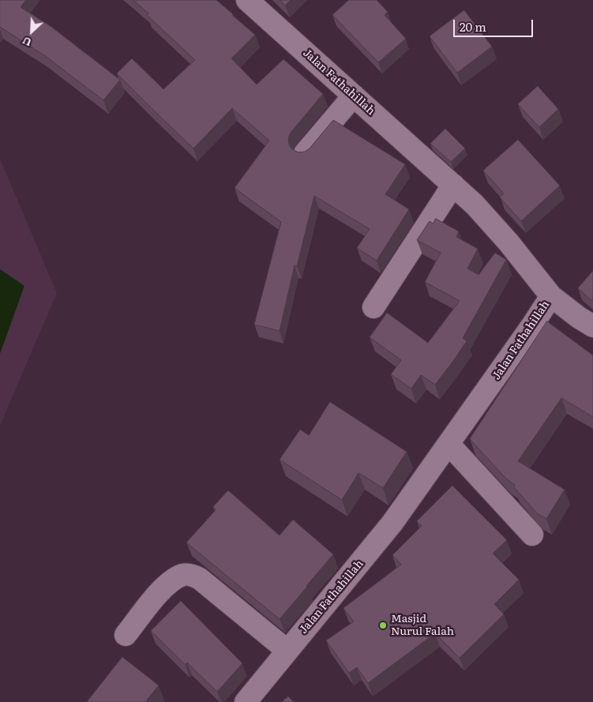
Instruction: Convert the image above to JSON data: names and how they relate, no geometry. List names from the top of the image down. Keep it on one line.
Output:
{"streets":{"street":["Jalan Fathahillah"]},"places":["Masjid Nurul Falah"],"scale_bar":"20 m","north":"bottom left"}
